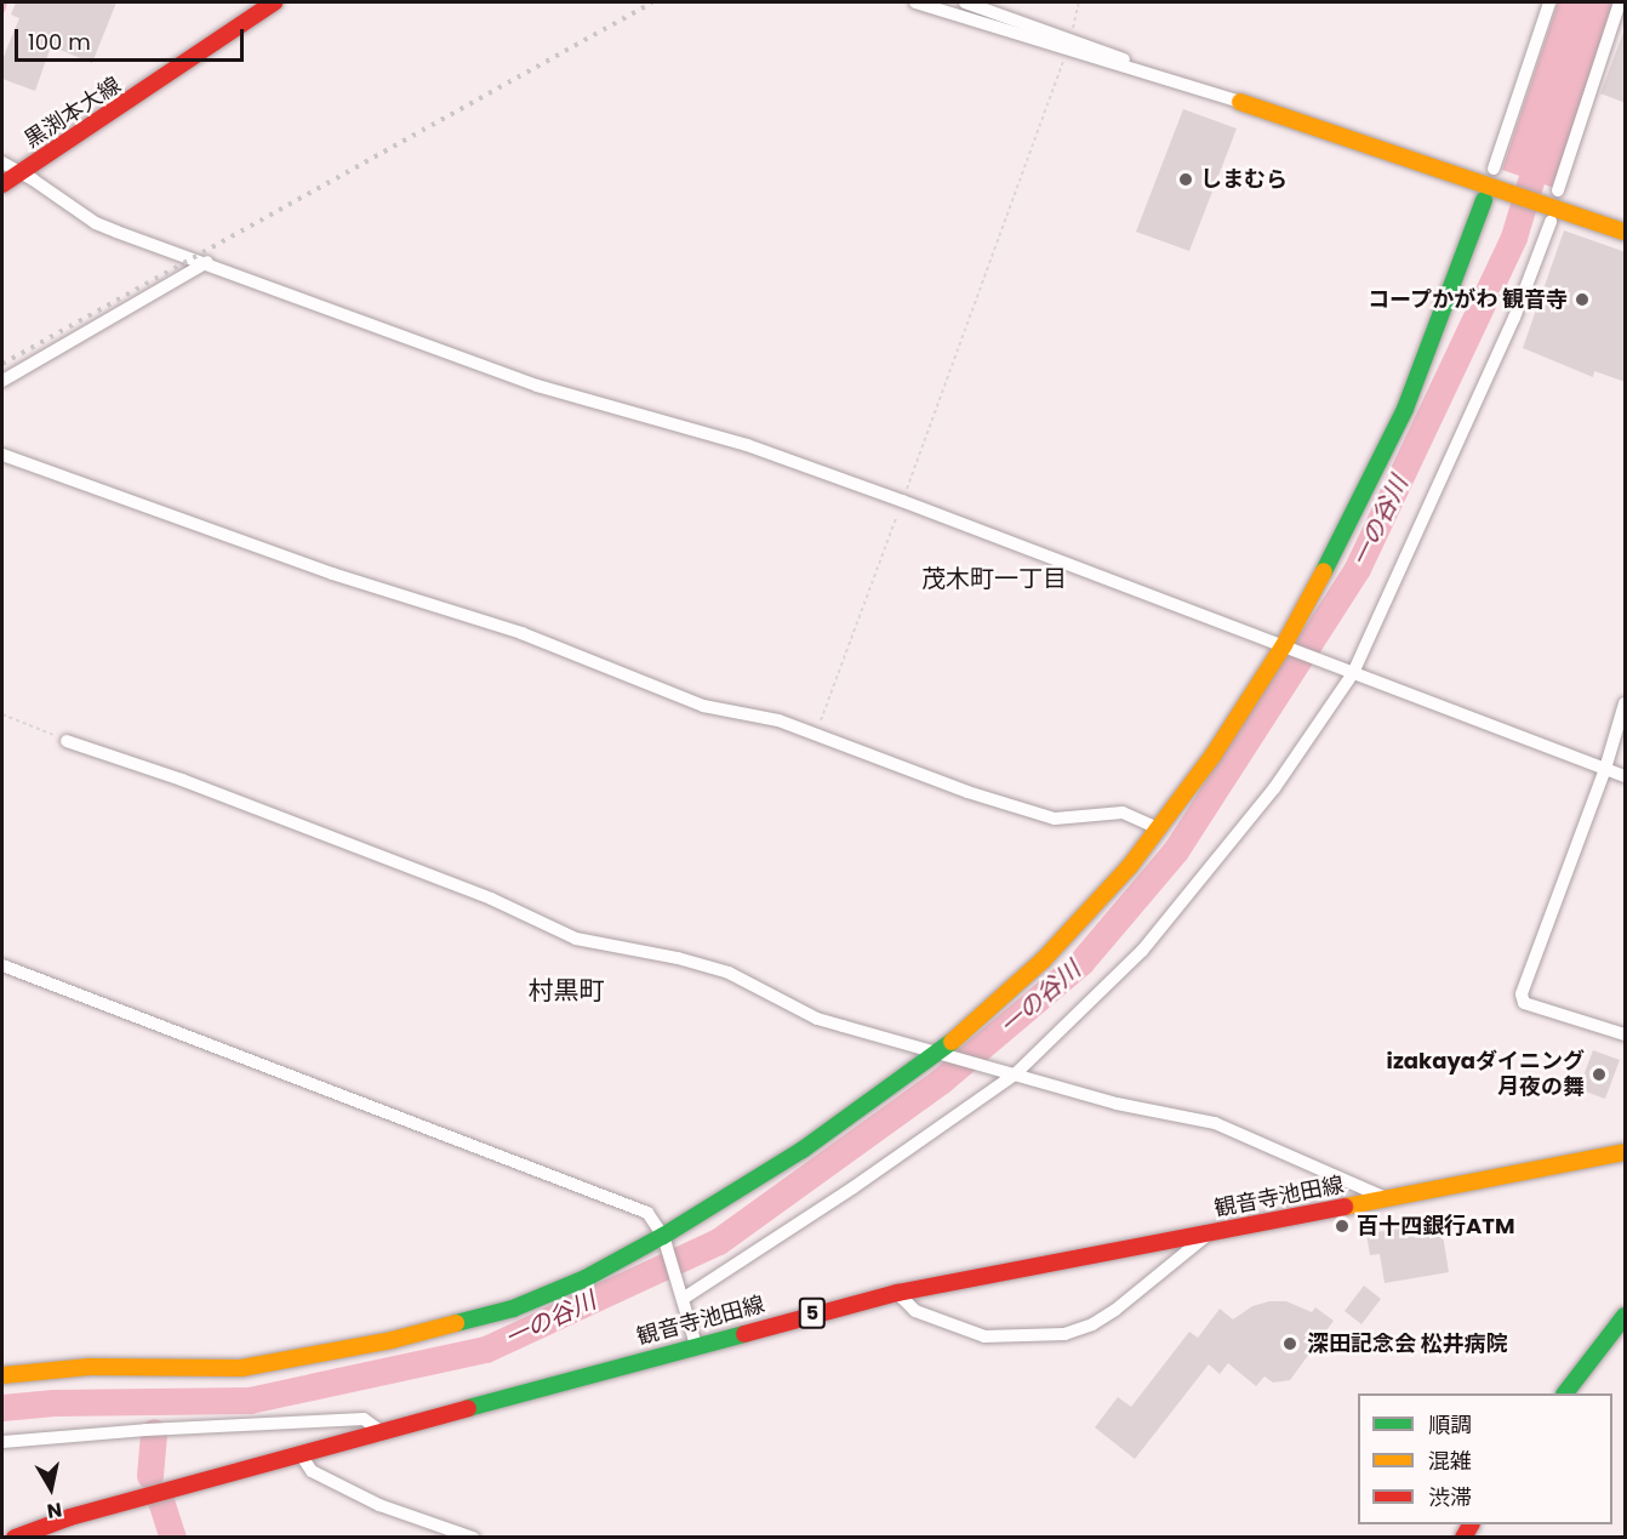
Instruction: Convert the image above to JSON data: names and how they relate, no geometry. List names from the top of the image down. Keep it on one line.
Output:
{"streets":{"street":["黒渕本大線","観音寺池田線","5"]},"districts":["茂木町一丁目","村黒町"],"water":["一の谷川"],"places":["しまむら","コープかがわ 観音寺","izakayaダイニング 月夜の舞","百十四銀行ATM","深田記念会 松井病院"],"legend":["順調","混雑","渋滞"],"scale_bar":"100 m","north":"bottom"}
